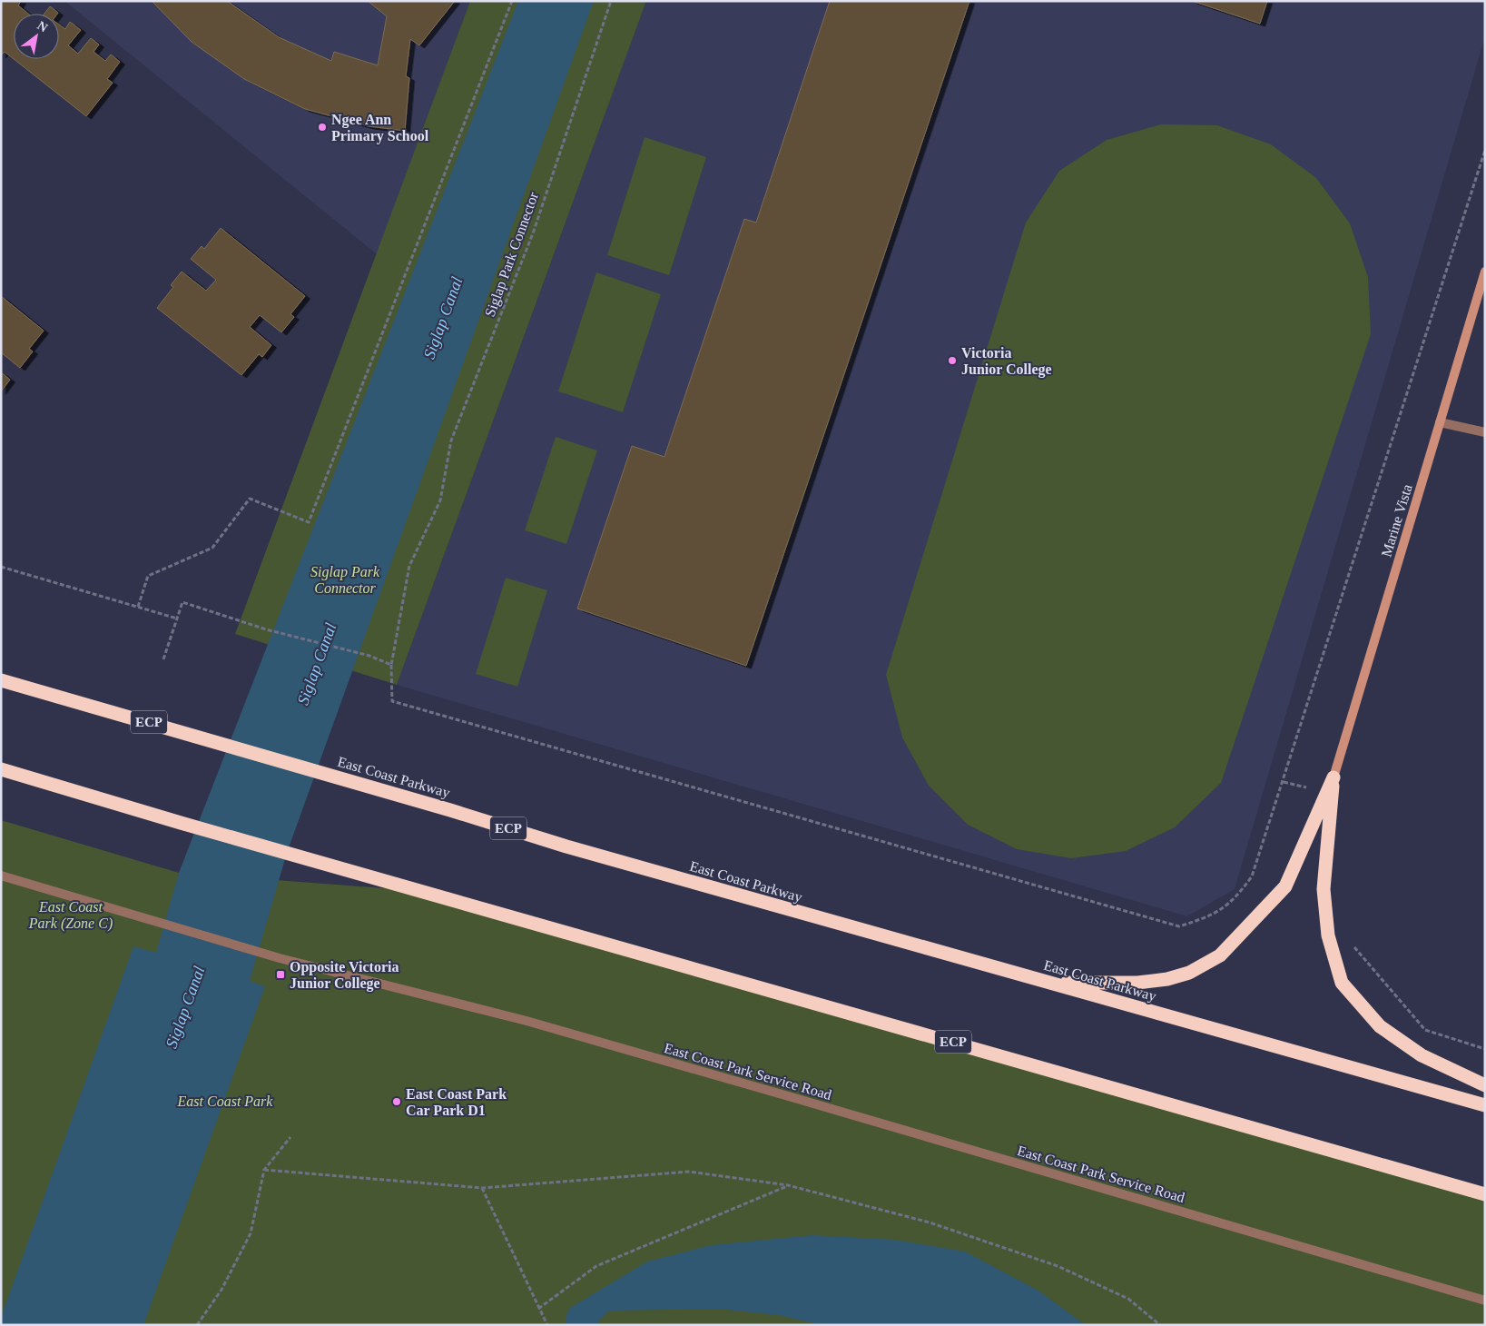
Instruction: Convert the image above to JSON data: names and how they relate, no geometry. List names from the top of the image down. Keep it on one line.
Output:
{"streets":{"highway":["ECP","East Coast Parkway"],"street":["Marine Vista","East Coast Park Service Road"],"path":["Siglap Park Connector"]},"water":["Siglap Canal"],"parks":["Siglap Park Connector","East Coast Park (Zone C)","East Coast Park"],"places":{"other":["Ngee Ann Primary School","Victoria Junior College","East Coast Park Car Park D1"],"transit":["Opposite Victoria Junior College"]},"north":"top right"}
